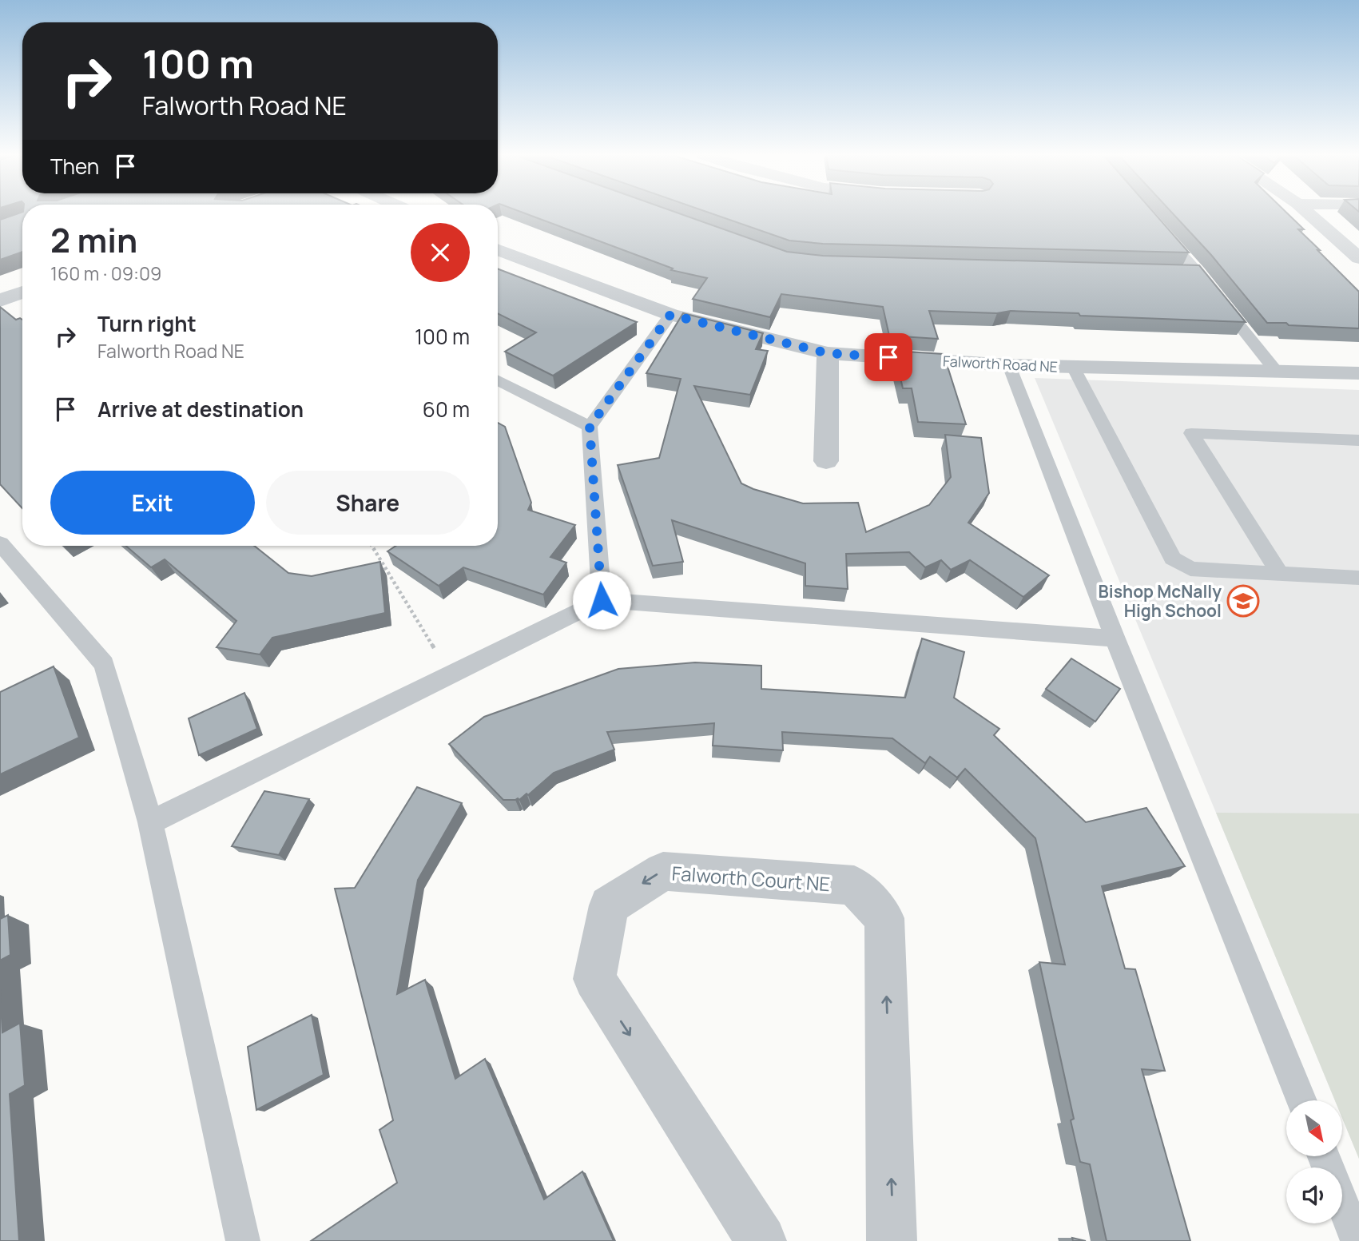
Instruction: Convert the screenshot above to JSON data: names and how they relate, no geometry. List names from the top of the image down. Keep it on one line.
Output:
{"streets":{"street":["Falworth Road NE","Falworth Court NE"]},"places":{"school or university":["Bishop McNally High School"]},"north":"bottom right","page":{"turn":["100 m","Falworth Road NE"],"then":"Then","heading":["2 min","160 m · 09:09"],"list":[{"name":"Turn right","note":"Falworth Road NE","value":"100 m"},{"name":"Arrive at destination","value":"60 m"}],"buttons":["Exit","Share"]}}
